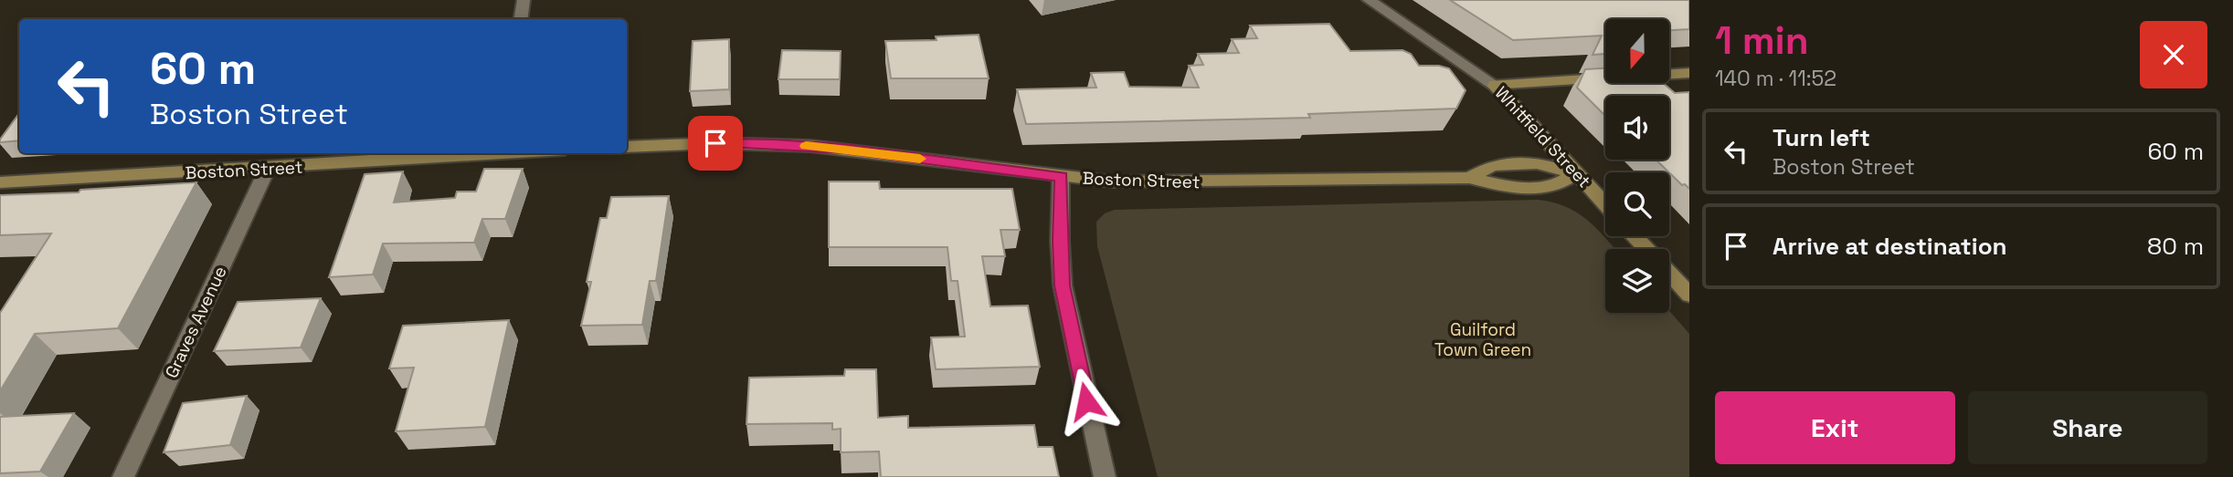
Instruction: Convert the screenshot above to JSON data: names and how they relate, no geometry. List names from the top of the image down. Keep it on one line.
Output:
{"streets":{"main road":["Whitfield Street","Boston Street"],"street":["Graves Avenue"]},"crossings":[["Whitfield Street","Boston Street"],["Boston Street","Graves Avenue"]],"parks":["Guilford Town Green"],"north":"bottom","page":{"heading":["1 min","140 m · 11:52"],"turn":["60 m","Boston Street"],"list":[{"name":"Turn left","note":"Boston Street","value":"60 m"},{"name":"Arrive at destination","value":"80 m"}],"buttons":["Exit","Share"]}}
